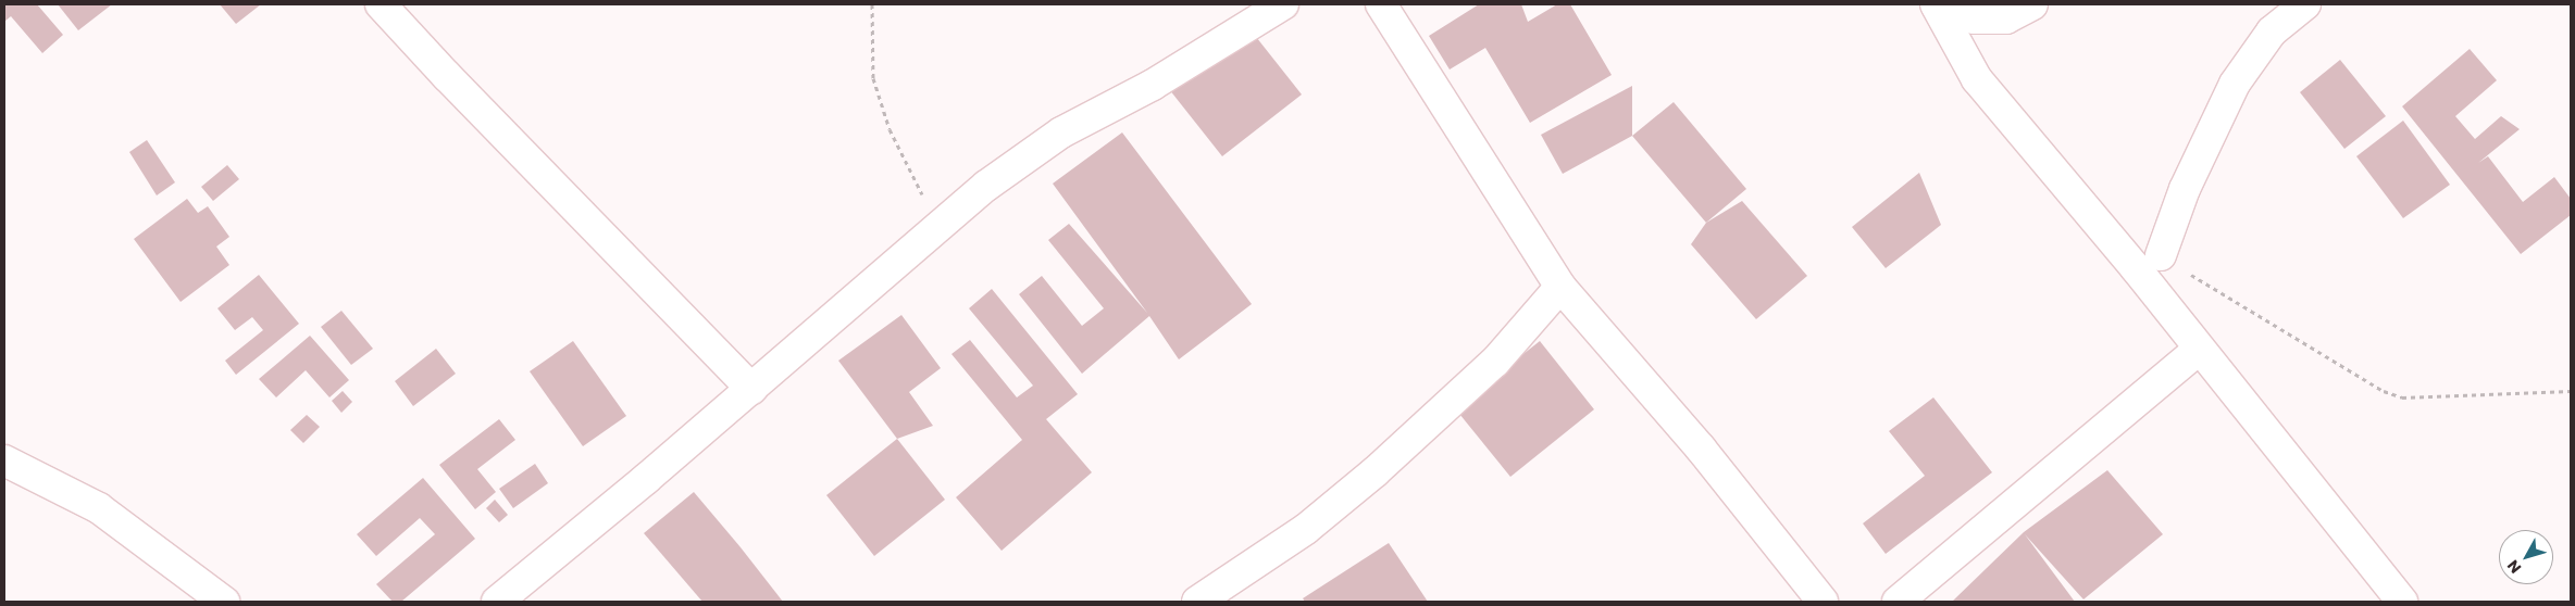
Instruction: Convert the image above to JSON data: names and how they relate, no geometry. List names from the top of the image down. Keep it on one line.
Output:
{"north":"bottom left"}
